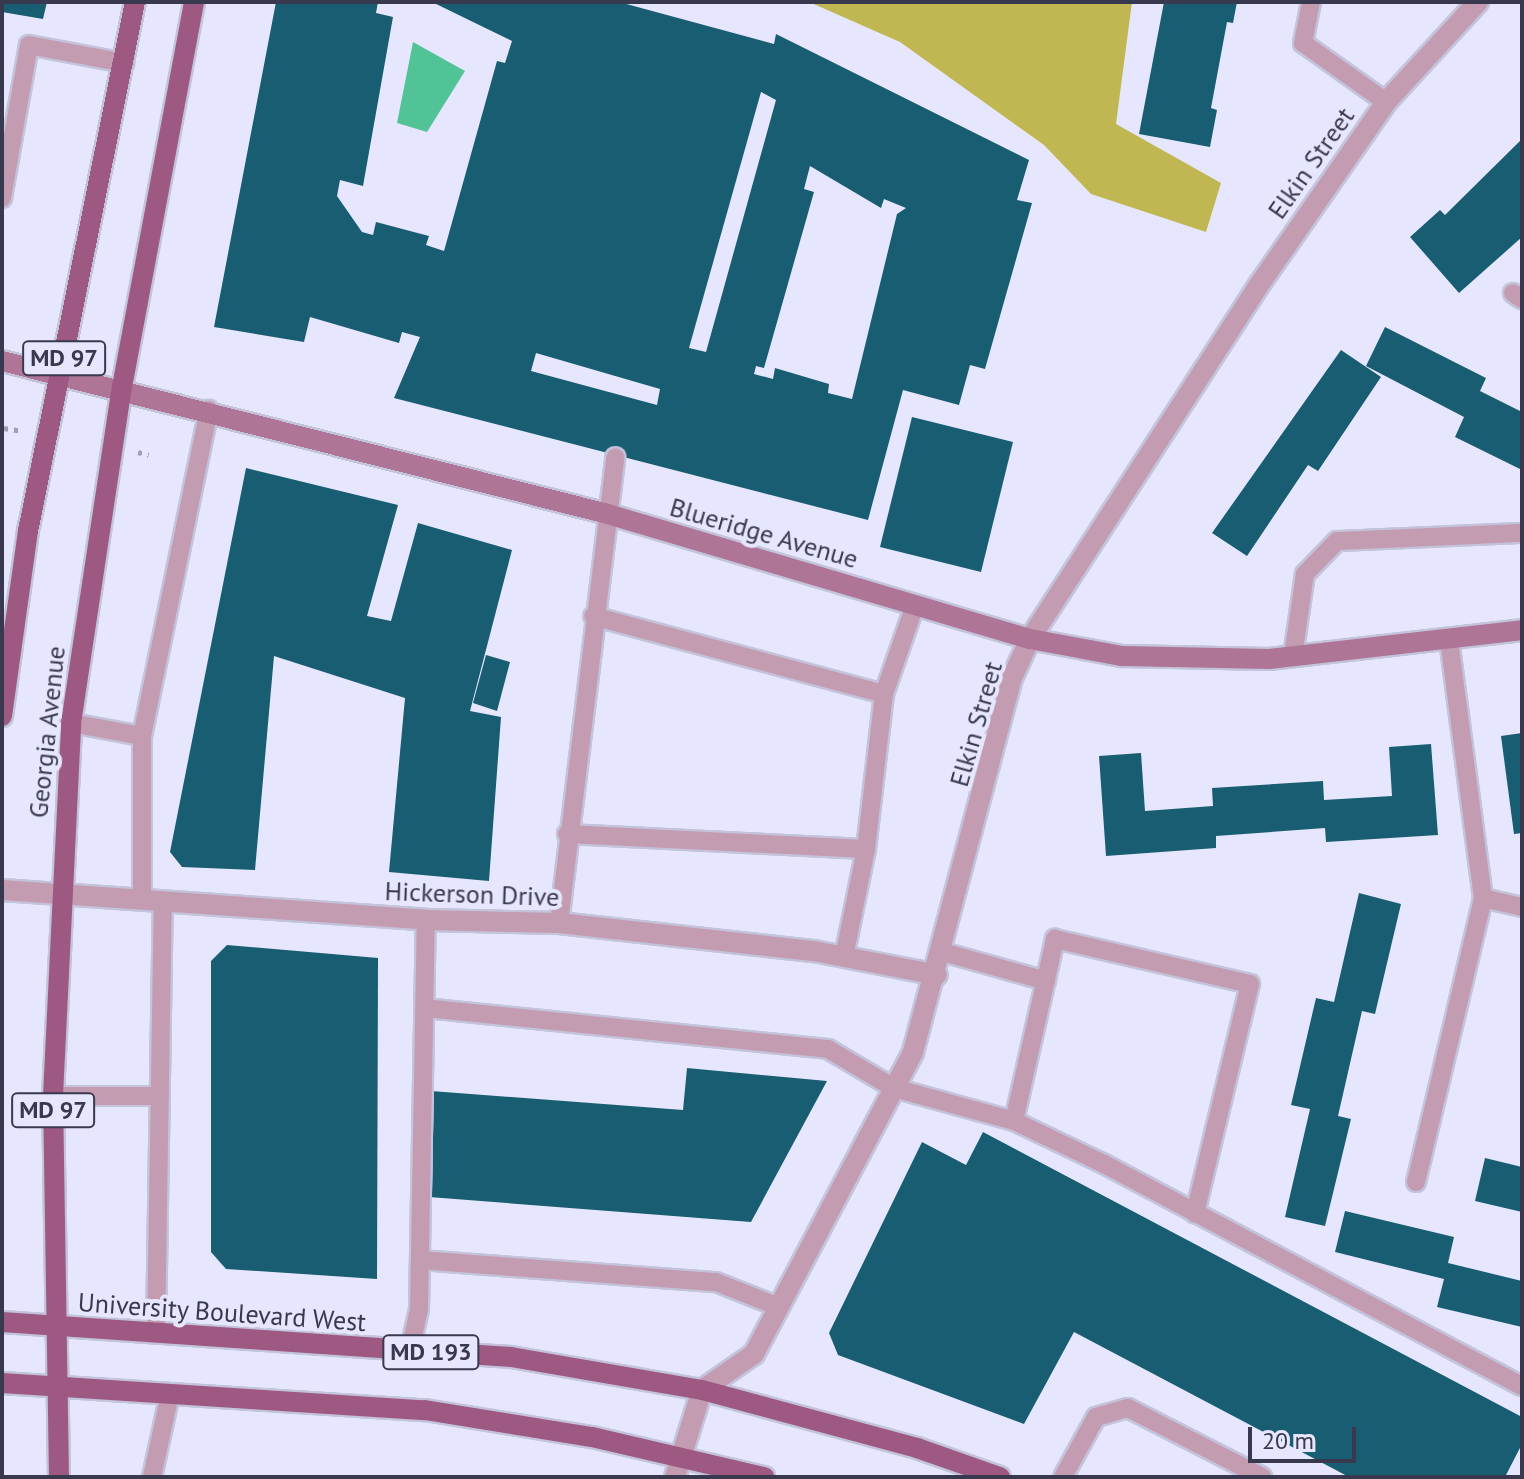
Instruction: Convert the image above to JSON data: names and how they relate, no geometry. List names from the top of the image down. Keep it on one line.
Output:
{"streets":{"main road":["MD 97","Georgia Avenue","University Boulevard West","MD 193"],"street":["Elkin Street","Blueridge Avenue","Hickerson Drive"]},"crossings":[["Elkin Street","Blueridge Avenue"],["Elkin Street","Hickerson Drive"],["Elkin Street","University Boulevard West"],["Blueridge Avenue","Georgia Avenue"],["Georgia Avenue","Hickerson Drive"],["Georgia Avenue","University Boulevard West"],["Georgia Avenue","MD 193"]],"scale_bar":"20 m"}
